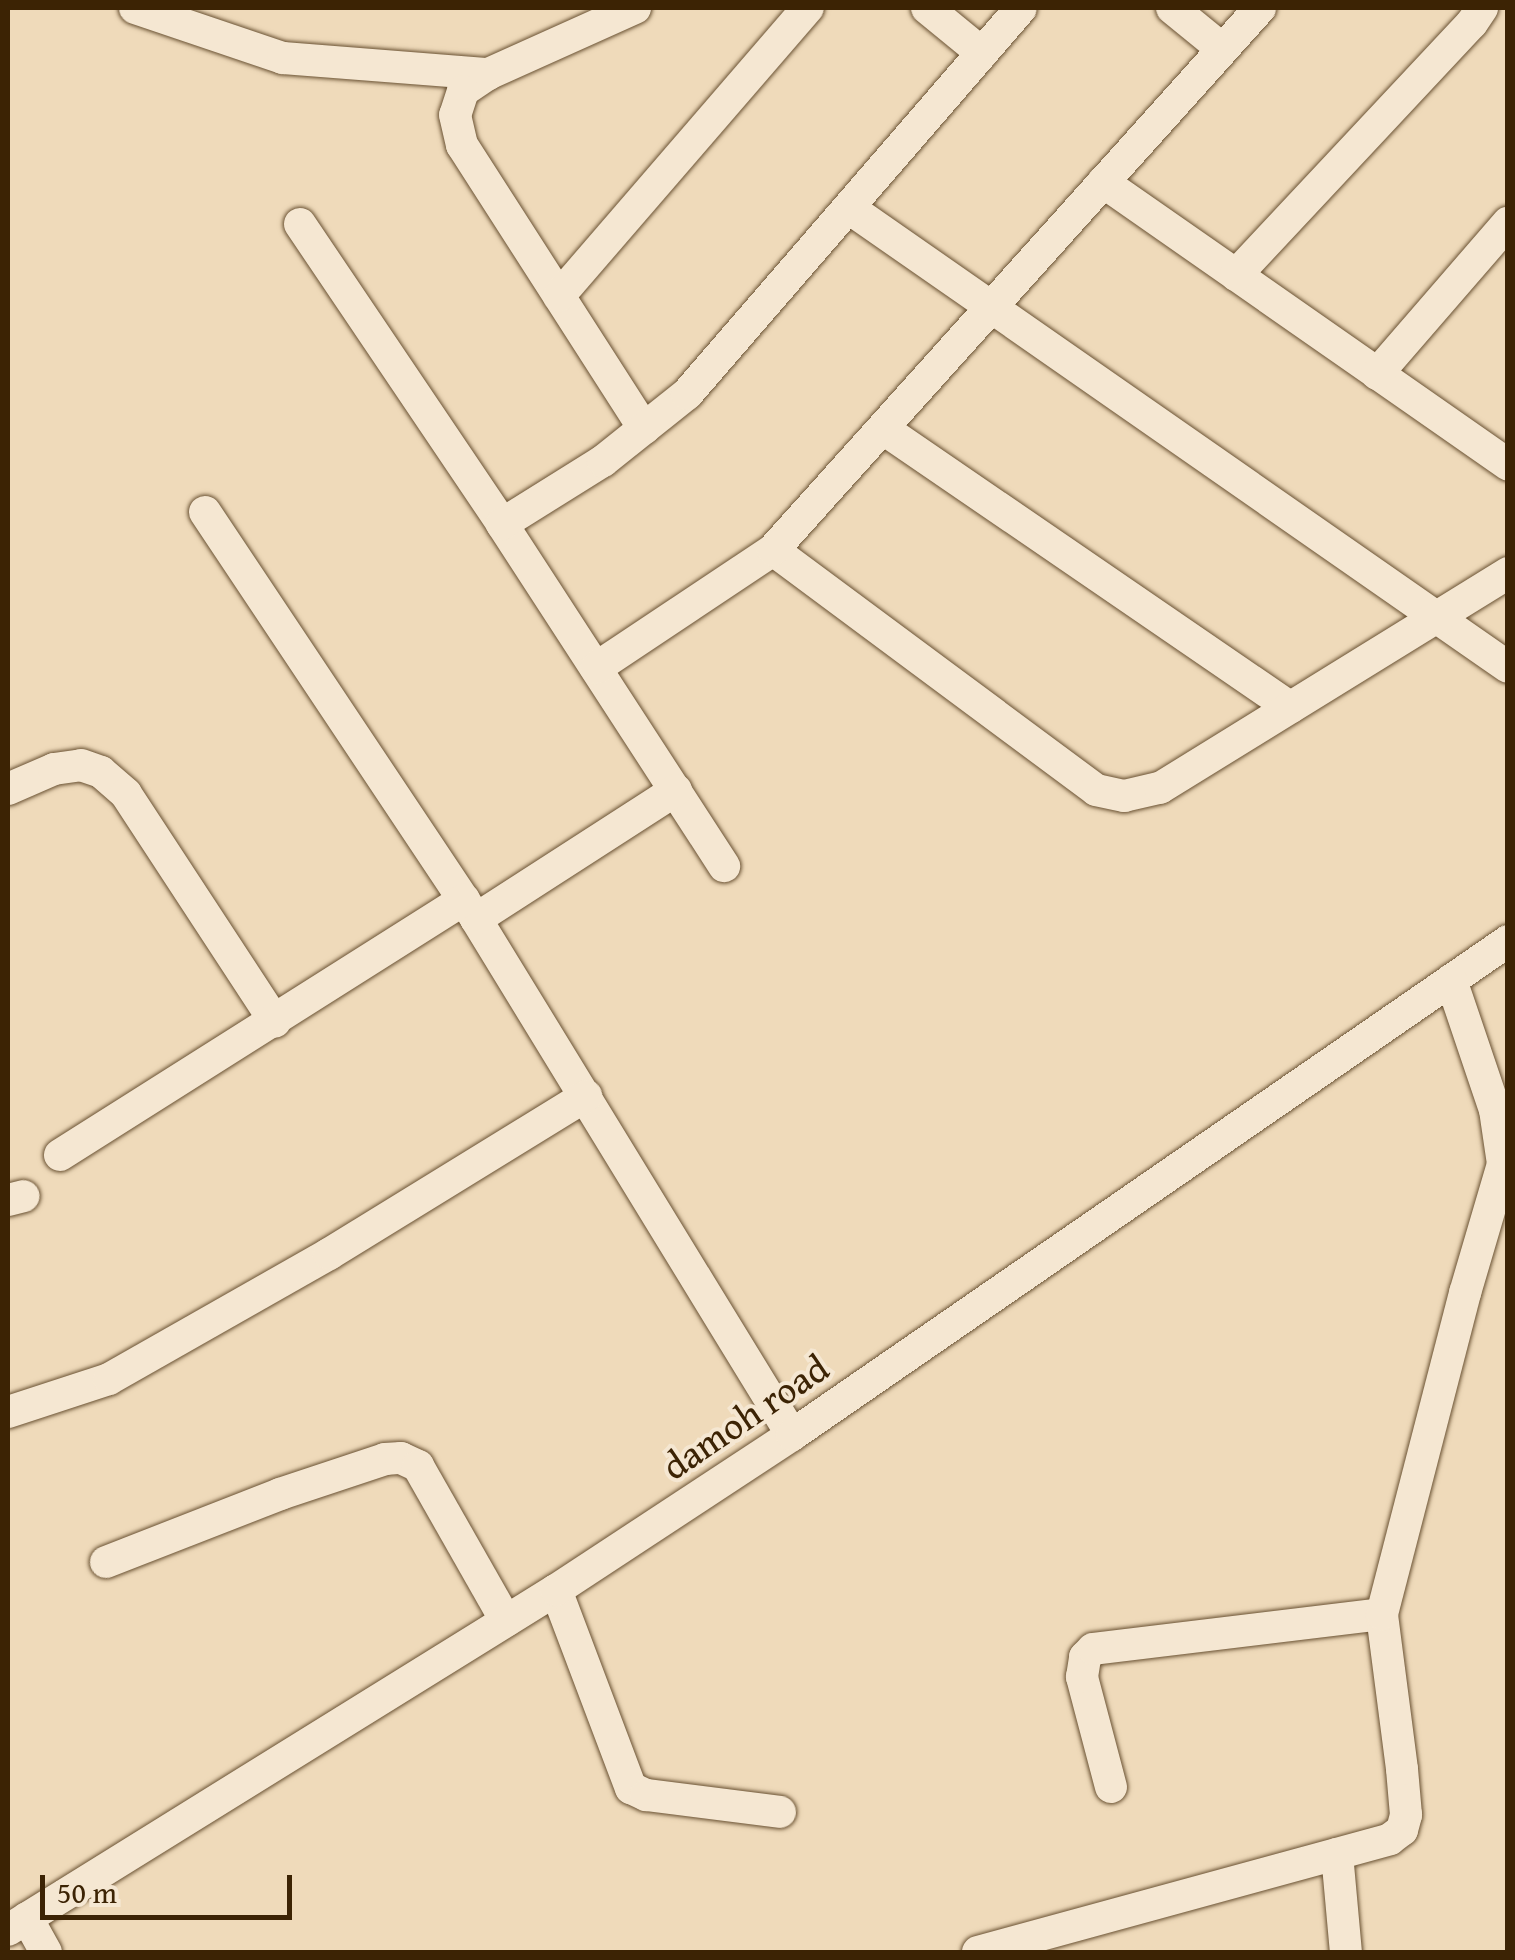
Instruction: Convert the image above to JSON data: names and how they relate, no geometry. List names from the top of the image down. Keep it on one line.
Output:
{"streets":{"street":["damoh road"]},"scale_bar":"50 m"}
